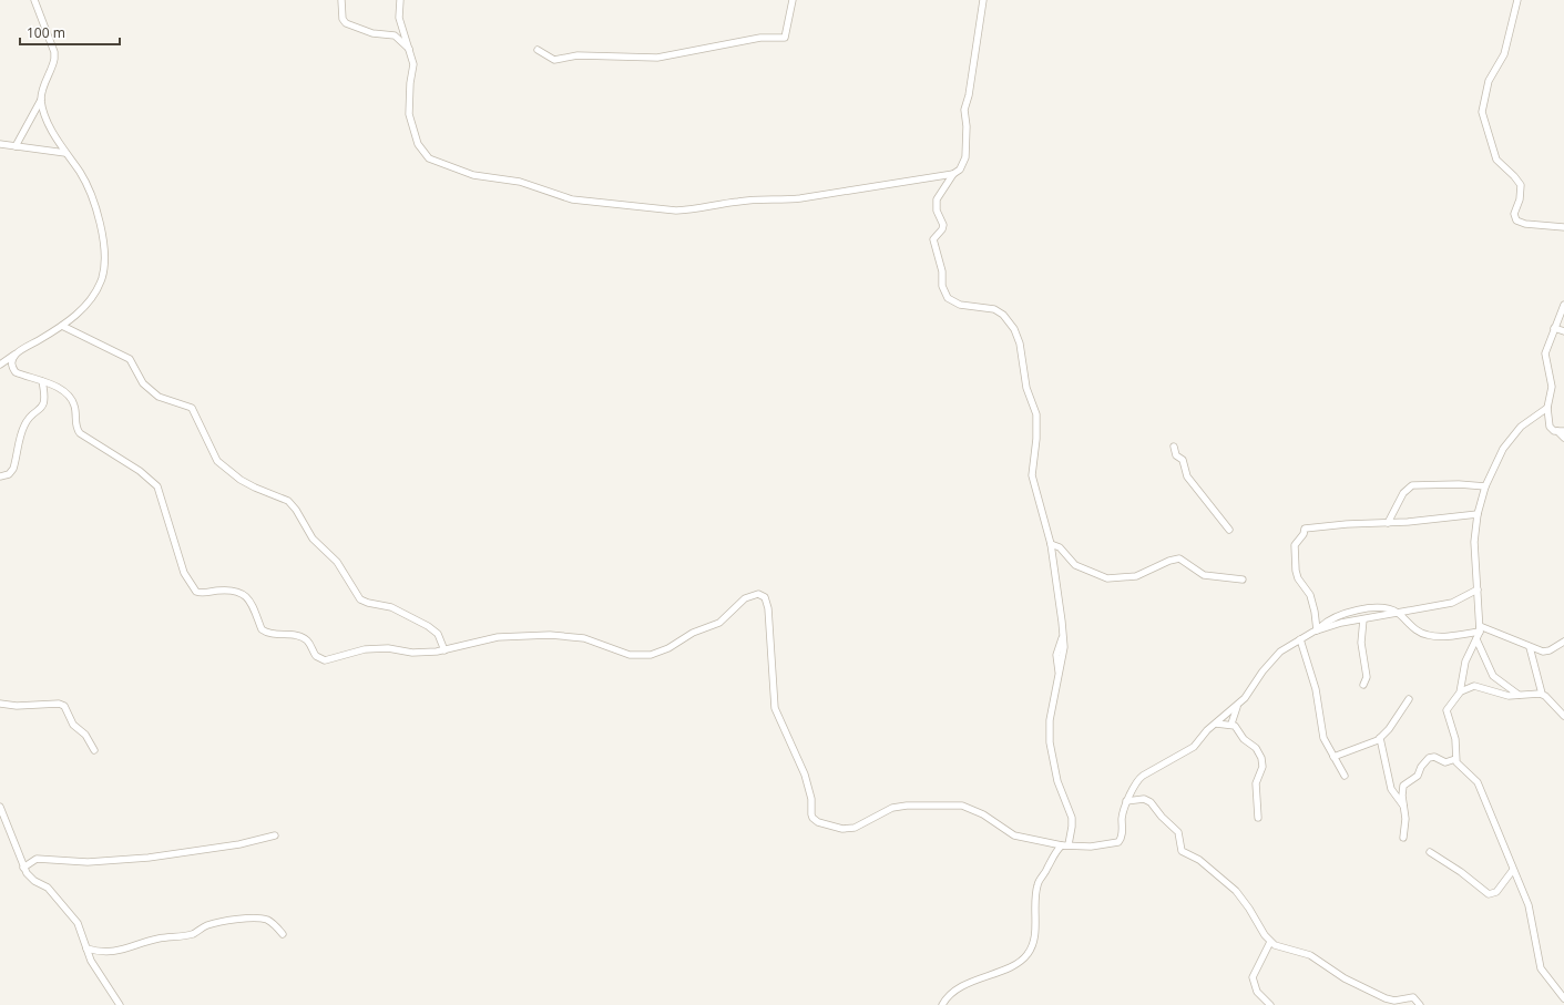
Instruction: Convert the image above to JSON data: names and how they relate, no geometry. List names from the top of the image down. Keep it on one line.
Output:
{"scale_bar":"100 m"}
